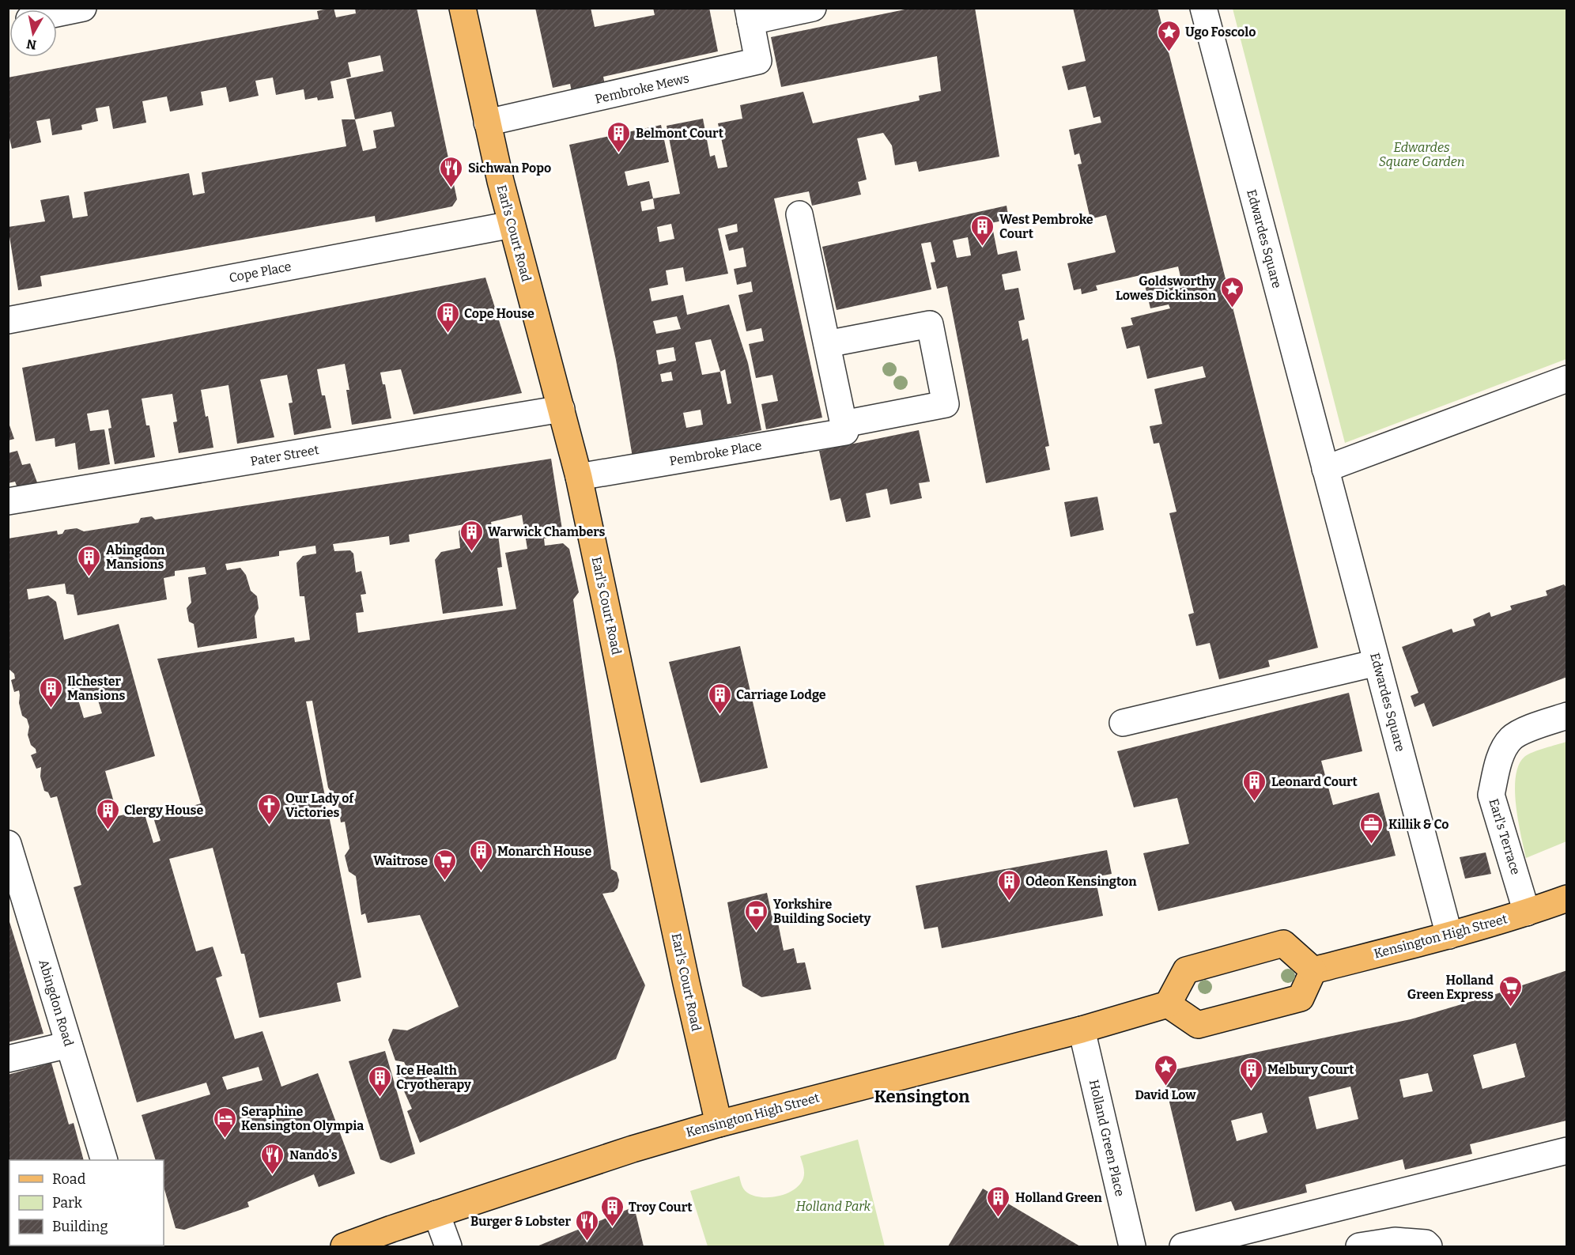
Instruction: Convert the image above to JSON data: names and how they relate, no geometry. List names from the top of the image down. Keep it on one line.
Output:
{"streets":{"main road":["Earl's Court Road","Kensington High Street"],"street":["Pembroke Mews","Edwardes Square","Cope Place","Pembroke Place","Pater Street","Earl's Terrace","Abingdon Road","Holland Green Place"]},"crossings":[["Pembroke Mews","Earl's Court Road"],["Earl's Court Road","Cope Place"],["Earl's Court Road","Pembroke Place"],["Earl's Court Road","Pater Street"],["Earl's Court Road","Kensington High Street"],["Edwardes Square","Kensington High Street"],["Earl's Terrace","Kensington High Street"],["Kensington High Street","Holland Green Place"]],"districts":["Kensington"],"parks":["Edwardes Square Garden","Holland Park"],"places":{"place":["Ugo Foscolo","Goldsworthy Lowes Dickinson","David Low"],"building":["Belmont Court","West Pembroke Court","Cope House","Warwick Chambers","Abingdon Mansions","Ilchester Mansions","Carriage Lodge","Leonard Court","Clergy House","Monarch House","Odeon Kensington","Melbury Court","Ice Health Cryotherapy","Holland Green","Troy Court"],"restaurant":["Sichwan Popo","Nando's","Burger & Lobster"],"church":["Our Lady of Victories"],"office":["Killik & Co"],"supermarket":["Waitrose","Holland Green Express"],"bank":["Yorkshire Building Society"],"hotel":["Seraphine Kensington Olympia"]},"legend":["Road","Park","Building"],"north":"bottom"}
